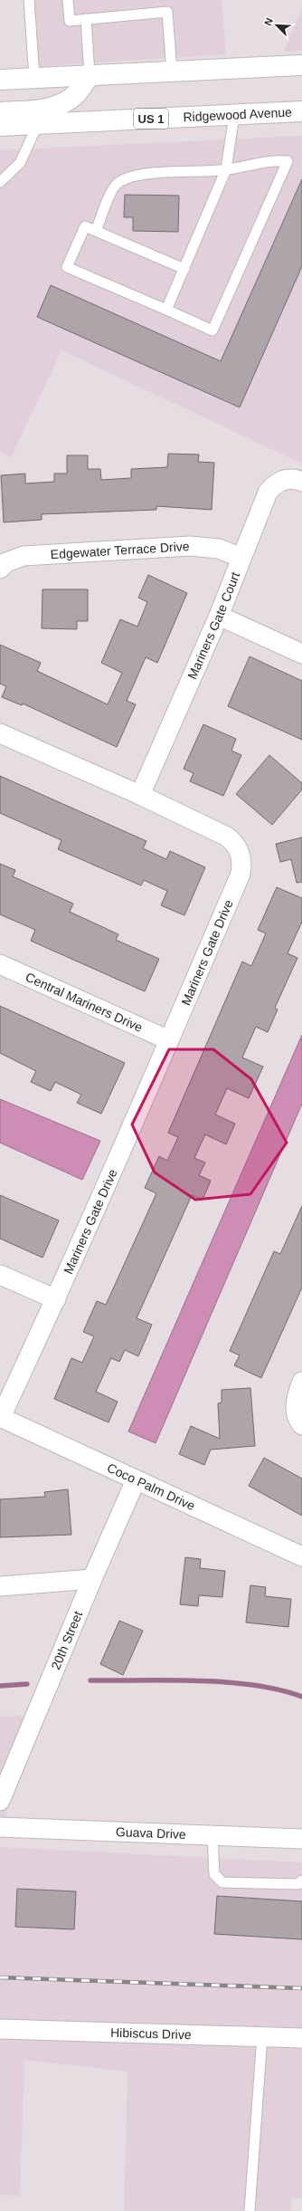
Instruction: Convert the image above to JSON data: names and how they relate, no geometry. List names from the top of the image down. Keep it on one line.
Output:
{"streets":{"main road":["Ridgewood Avenue","US 1"],"street":["Edgewater Terrace Drive","Mariners Gate Court","Mariners Gate Drive","Central Mariners Drive","Coco Palm Drive","20th Street","Guava Drive","Hibiscus Drive"]},"crossings":[["Edgewater Terrace Drive","Mariners Gate Court"],["Mariners Gate Court","Mariners Gate Drive"],["Mariners Gate Drive","Central Mariners Drive"],["Mariners Gate Drive","Coco Palm Drive"],["Coco Palm Drive","20th Street"]],"north":"top left"}
